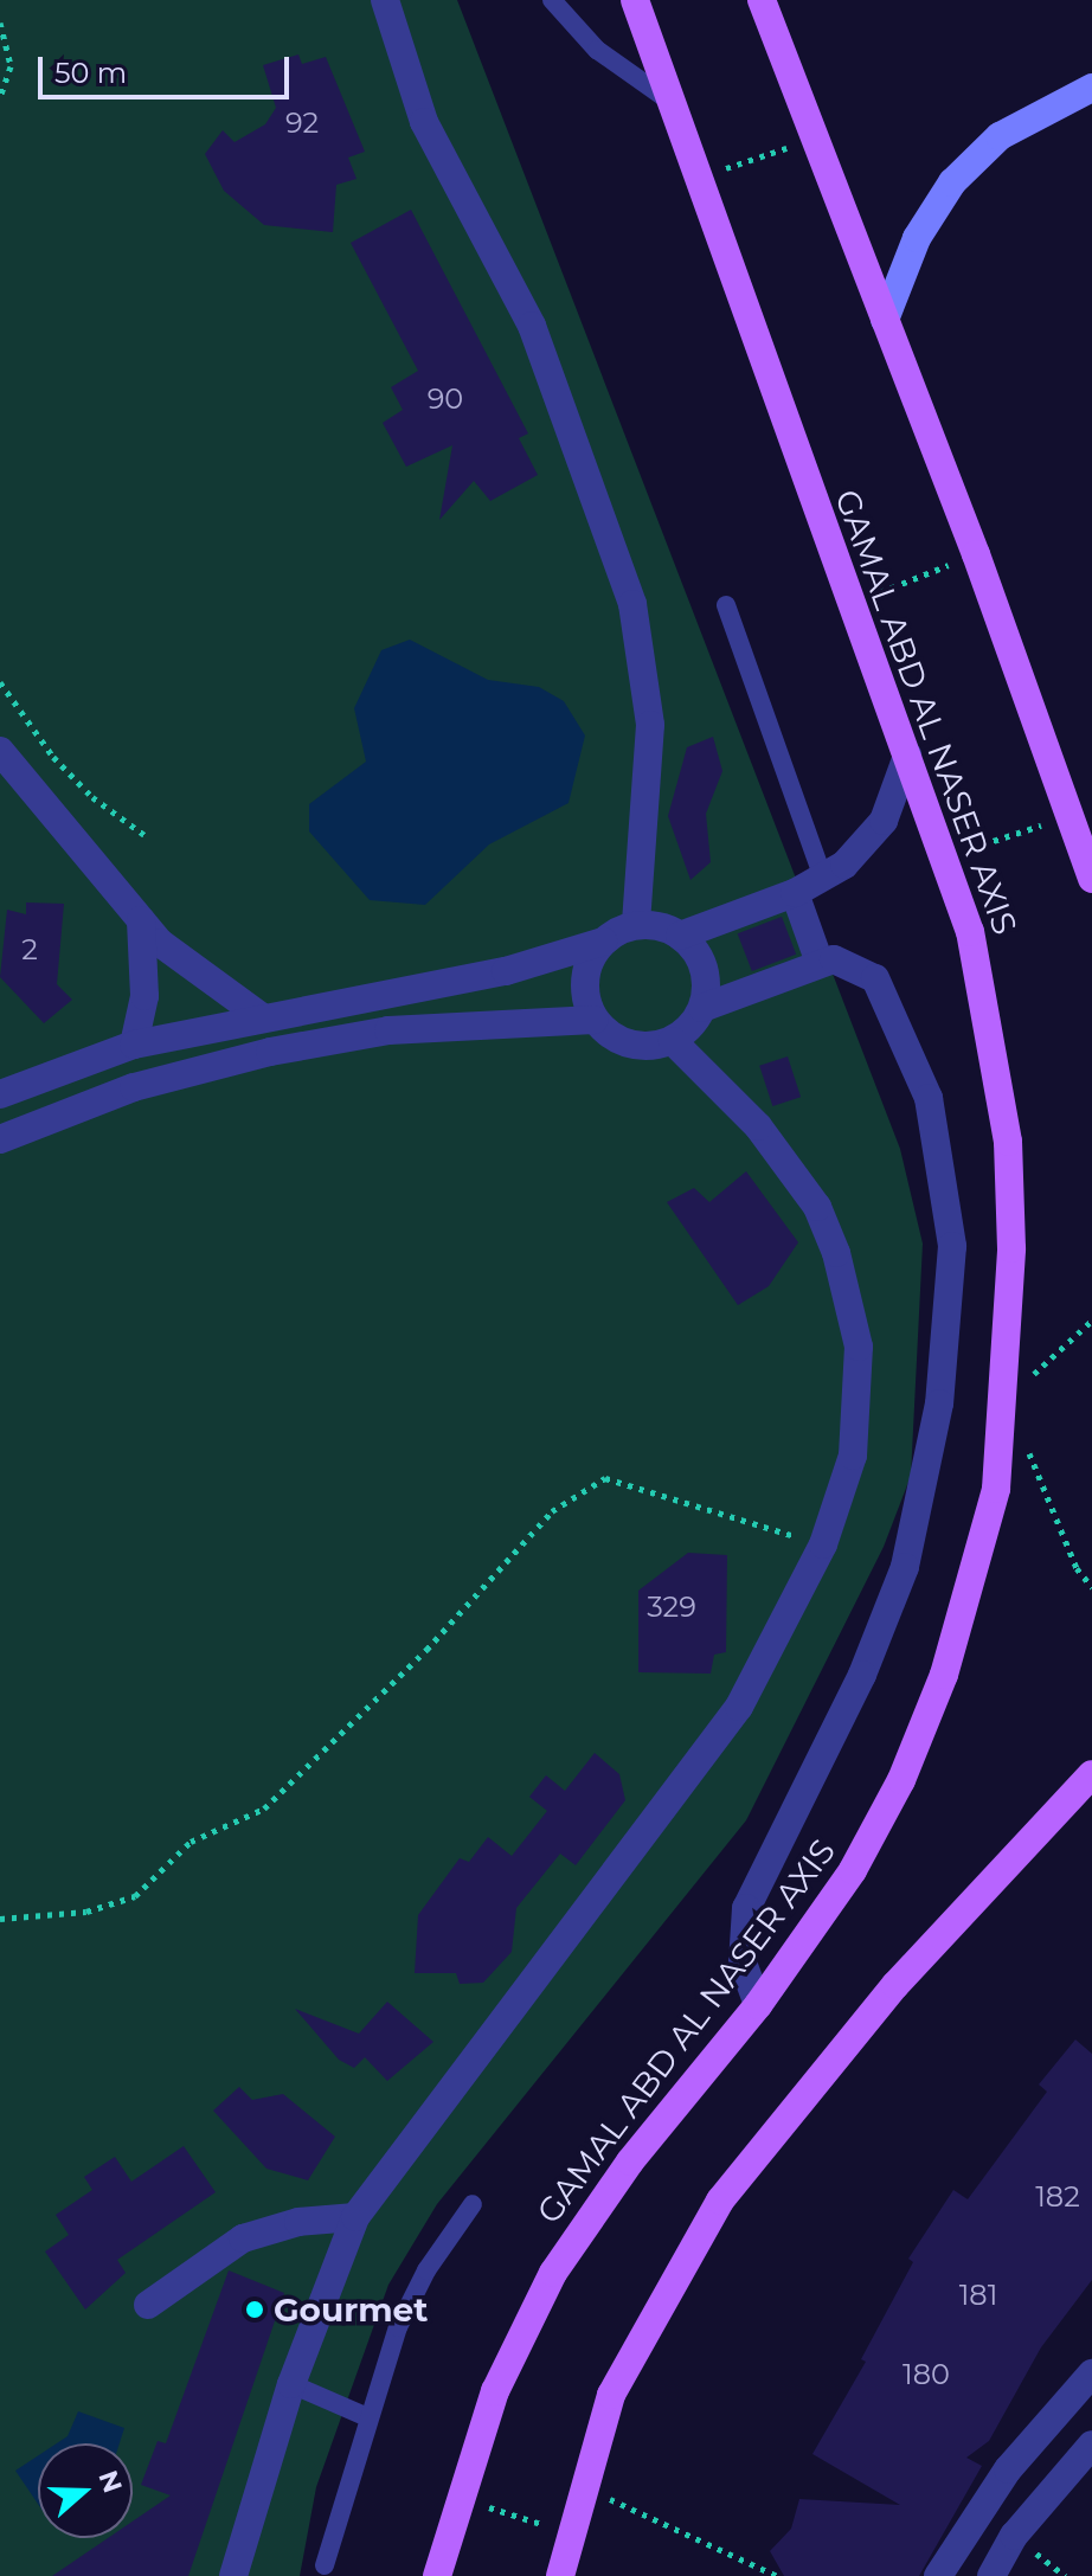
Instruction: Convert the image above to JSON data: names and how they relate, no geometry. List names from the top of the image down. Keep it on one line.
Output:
{"streets":{"main road":["GAMAL ABD AL NASER AXIS"]},"places":["Gourmet"],"house_numbers":["92","90","2","329","182","181","180"],"scale_bar":"50 m","north":"right"}
